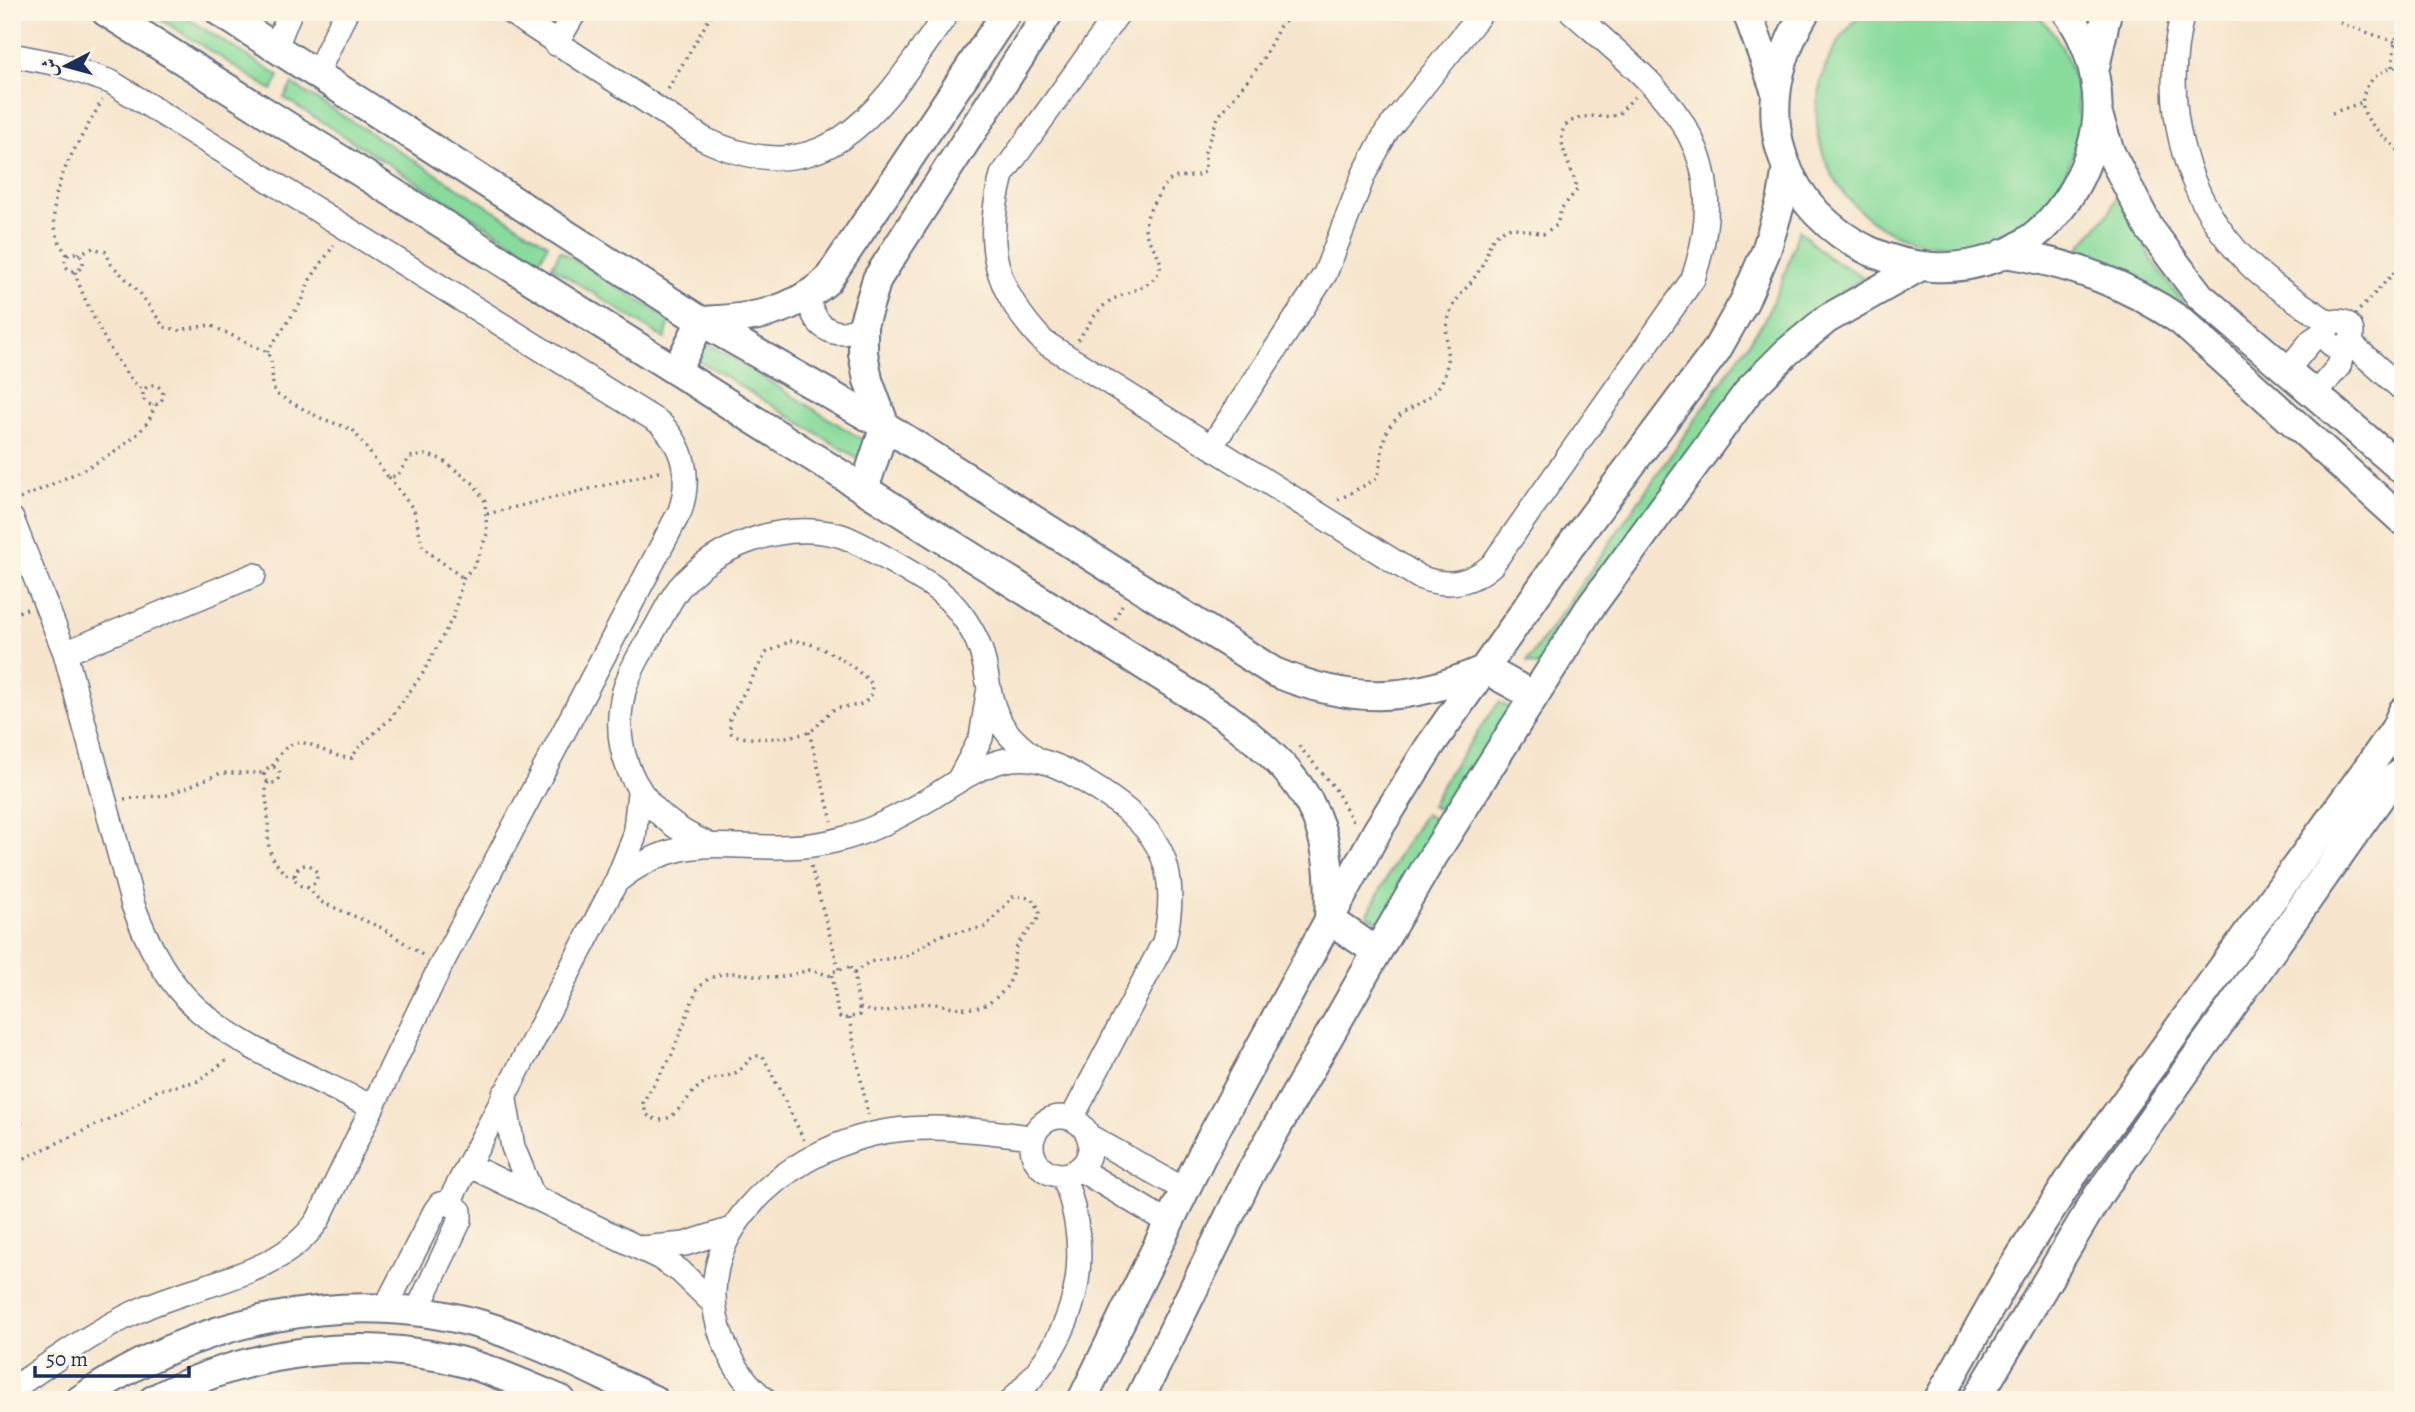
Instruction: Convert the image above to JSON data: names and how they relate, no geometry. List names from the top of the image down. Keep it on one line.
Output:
{"scale_bar":"50 m","north":"left"}
